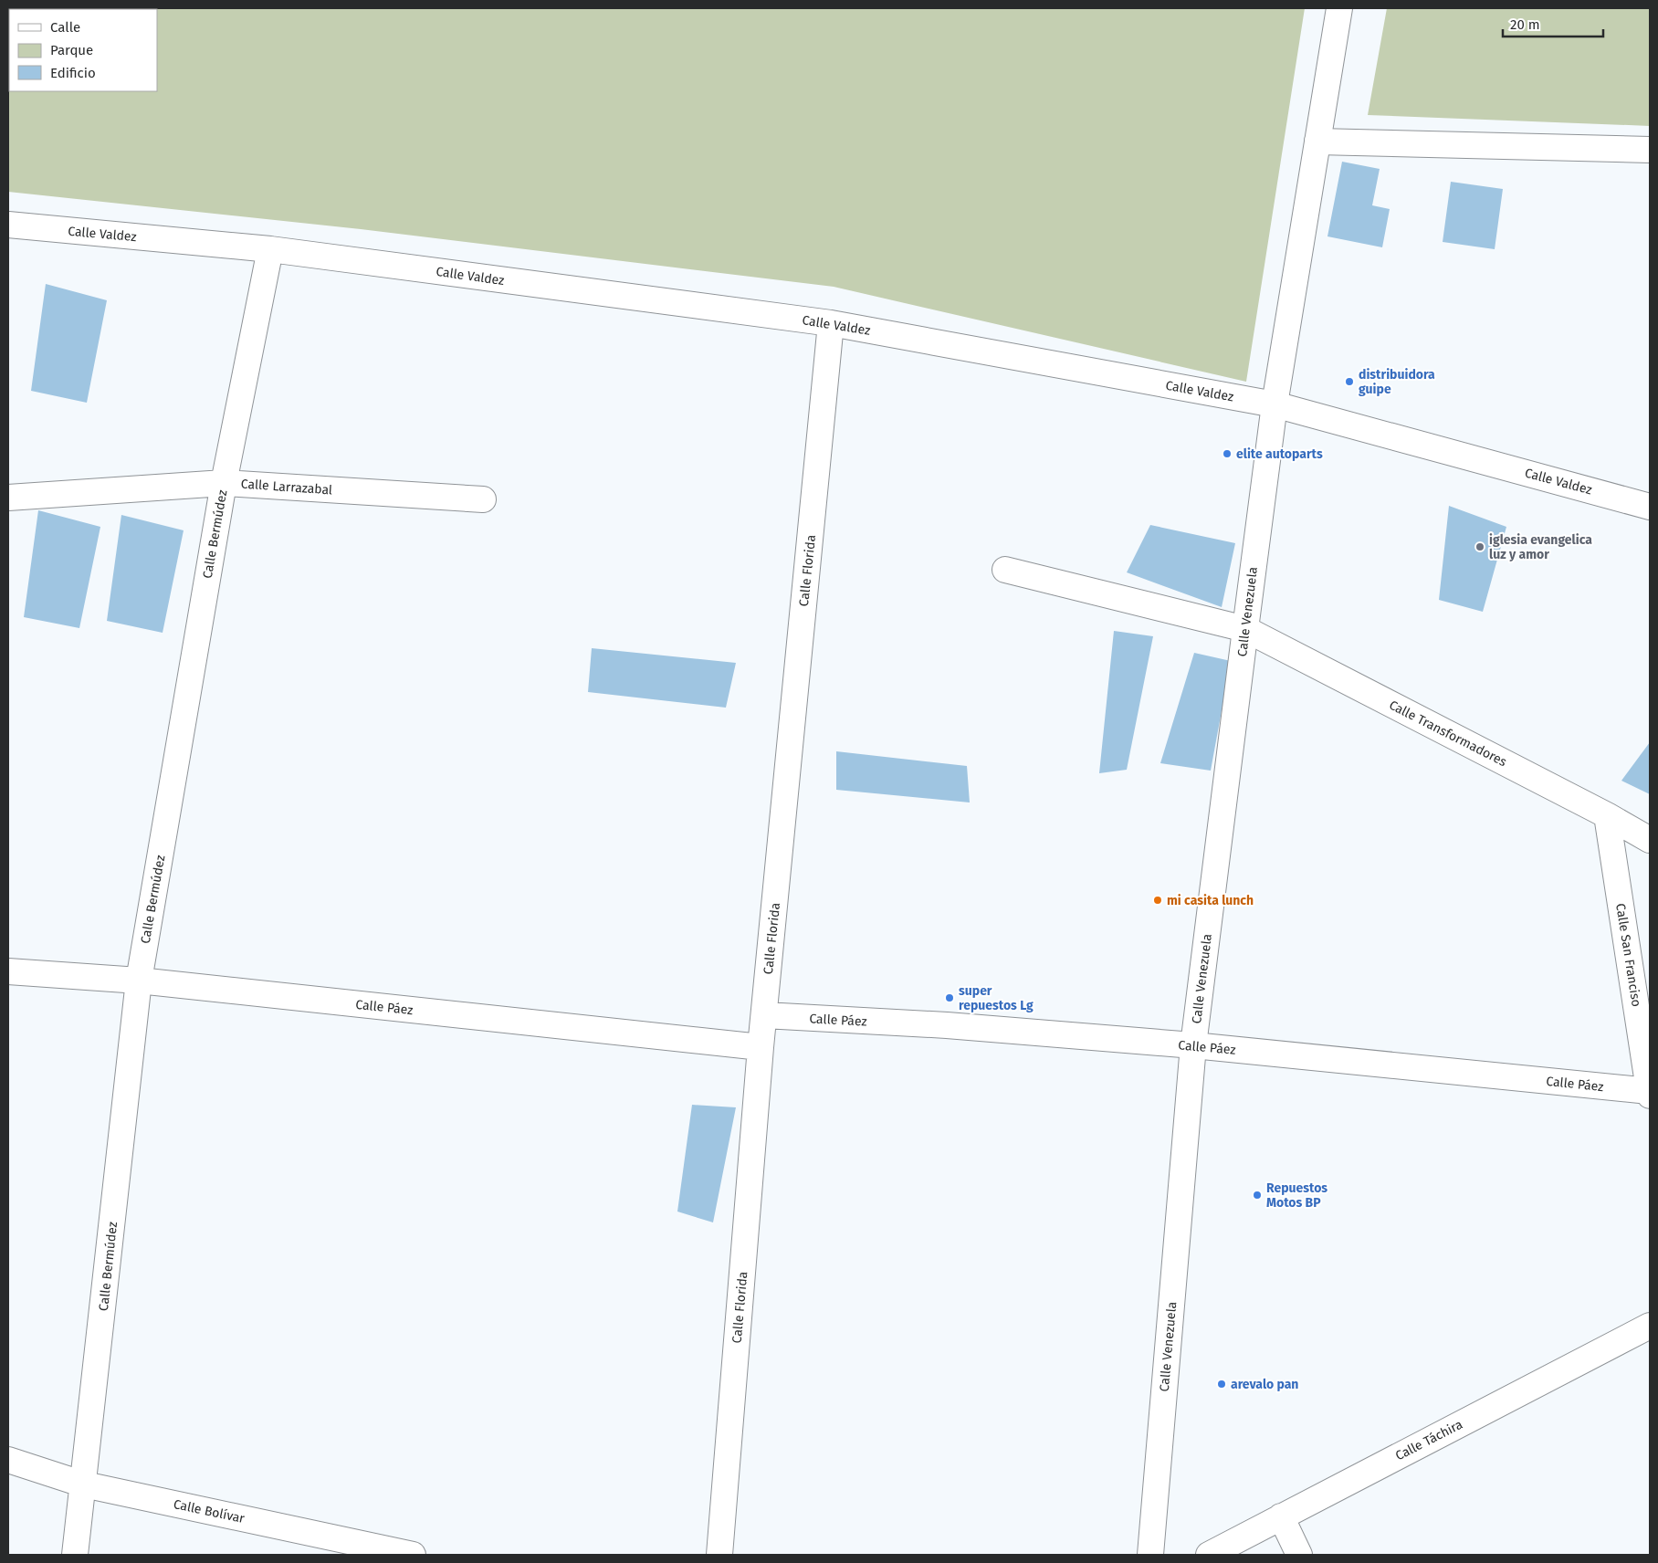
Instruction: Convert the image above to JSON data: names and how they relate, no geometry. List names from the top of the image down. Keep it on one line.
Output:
{"streets":{"street":["Calle Valdez","Calle Larrazabal","Calle Bermúdez","Calle Florida","Calle Venezuela","Calle Transformadores","Calle San Franciso","Calle Páez","Calle Táchira","Calle Bolívar"]},"crossings":[["Calle Valdez","Calle Bermúdez"],["Calle Valdez","Calle Florida"],["Calle Valdez","Calle Venezuela"],["Calle Larrazabal","Calle Bermúdez"],["Calle Bermúdez","Calle Páez"],["Calle Bermúdez","Calle Bolívar"],["Calle Florida","Calle Páez"],["Calle Venezuela","Calle Transformadores"],["Calle Venezuela","Calle Páez"],["Calle Transformadores","Calle San Franciso"],["Calle San Franciso","Calle Páez"]],"places":["distribuidora guipe","elite autoparts","iglesia evangelica luz y amor","mi casita lunch","super repuestos Lg","Repuestos Motos BP","arevalo pan"],"legend":["Calle","Parque","Edificio"],"scale_bar":"20 m"}
